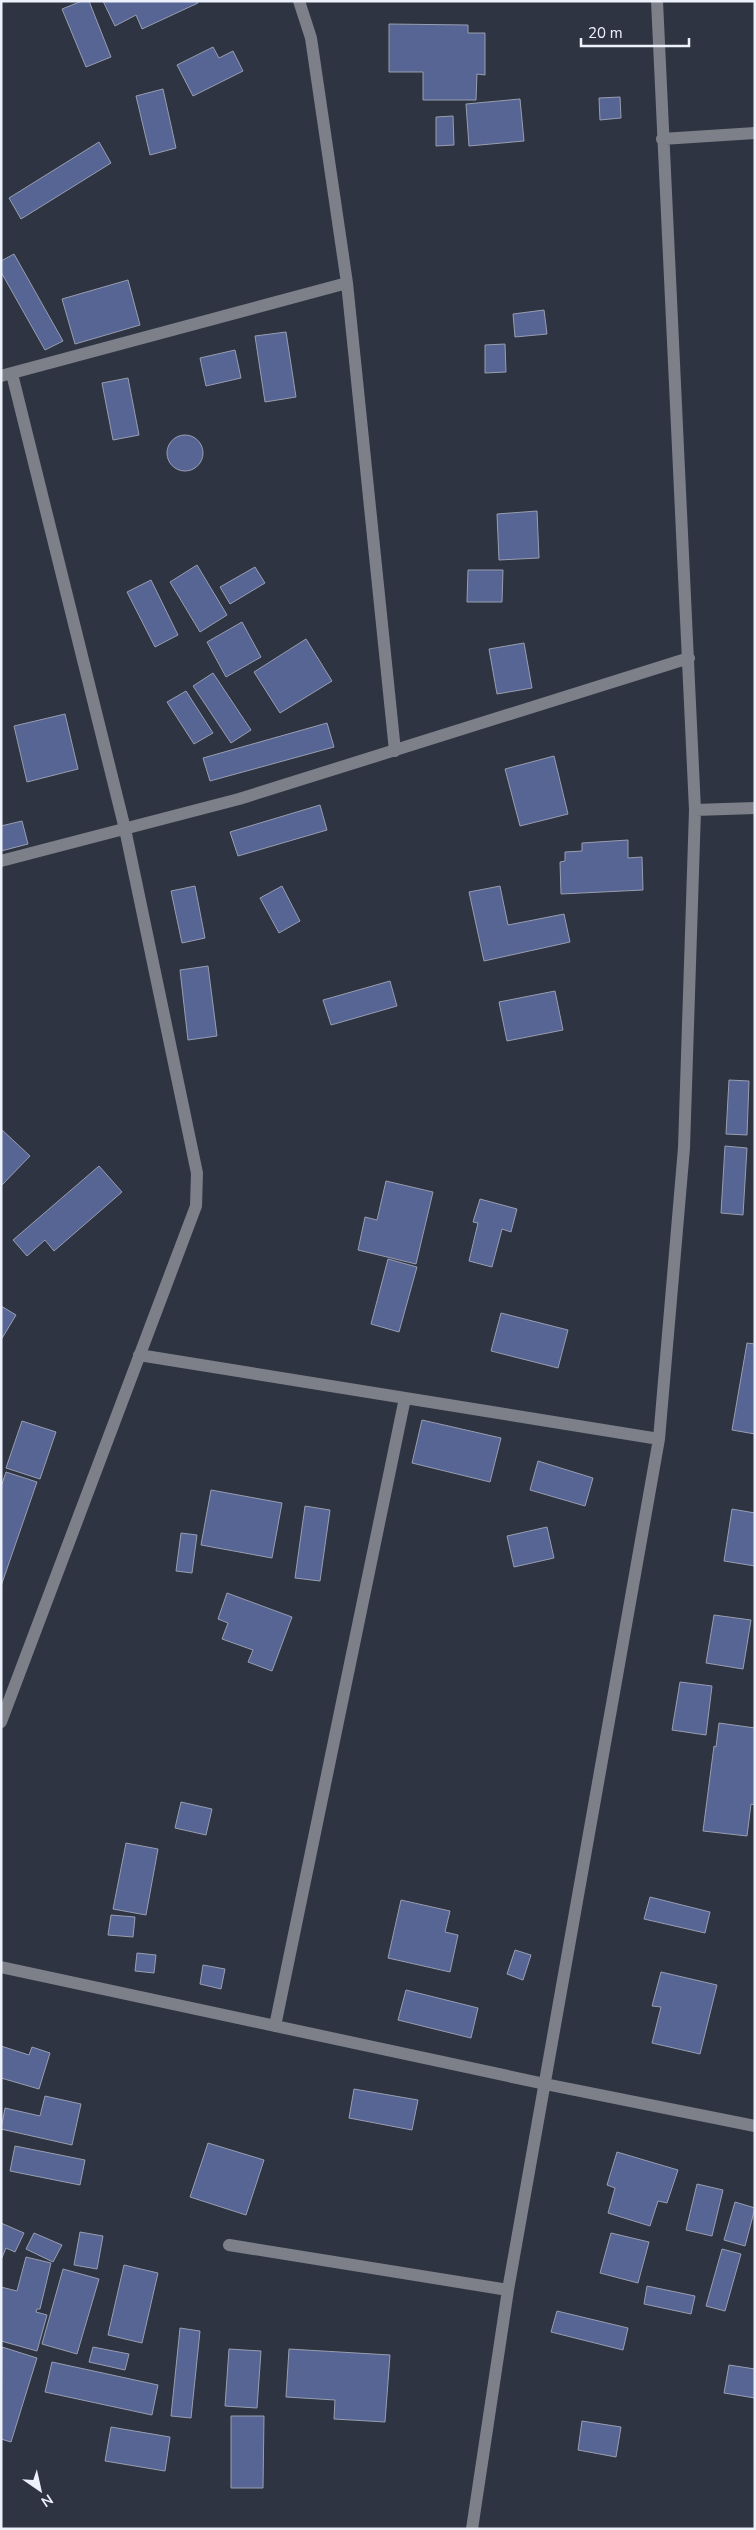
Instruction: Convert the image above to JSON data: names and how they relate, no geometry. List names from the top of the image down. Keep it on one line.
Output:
{"scale_bar":"20 m","north":"bottom right"}
